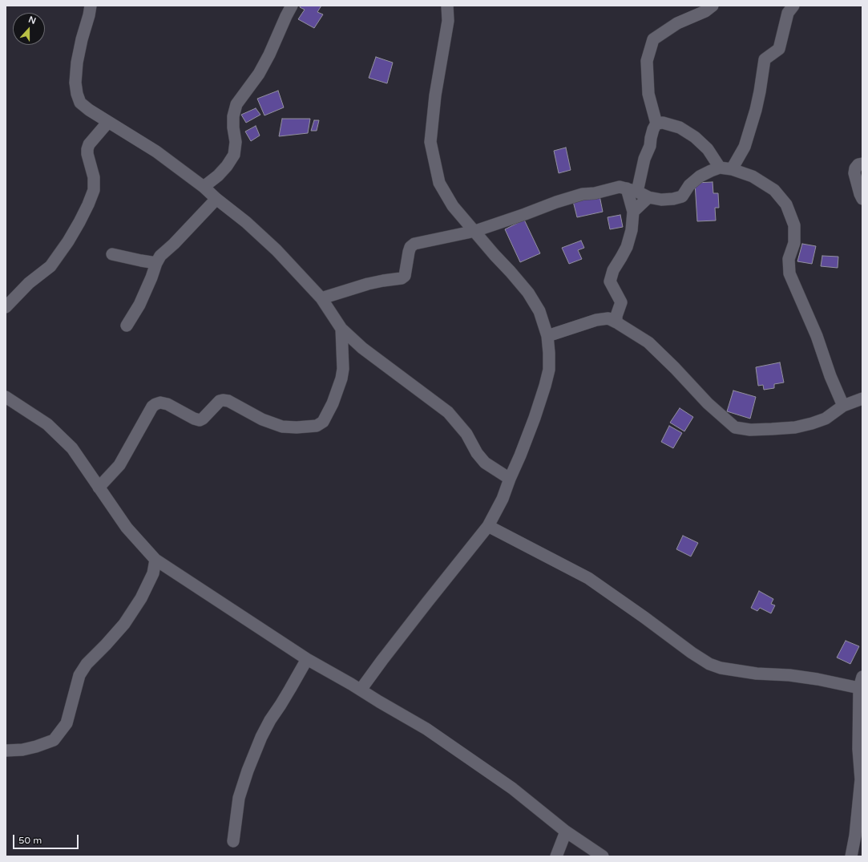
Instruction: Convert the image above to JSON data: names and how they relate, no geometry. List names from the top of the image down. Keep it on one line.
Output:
{"scale_bar":"50 m","north":"top"}
